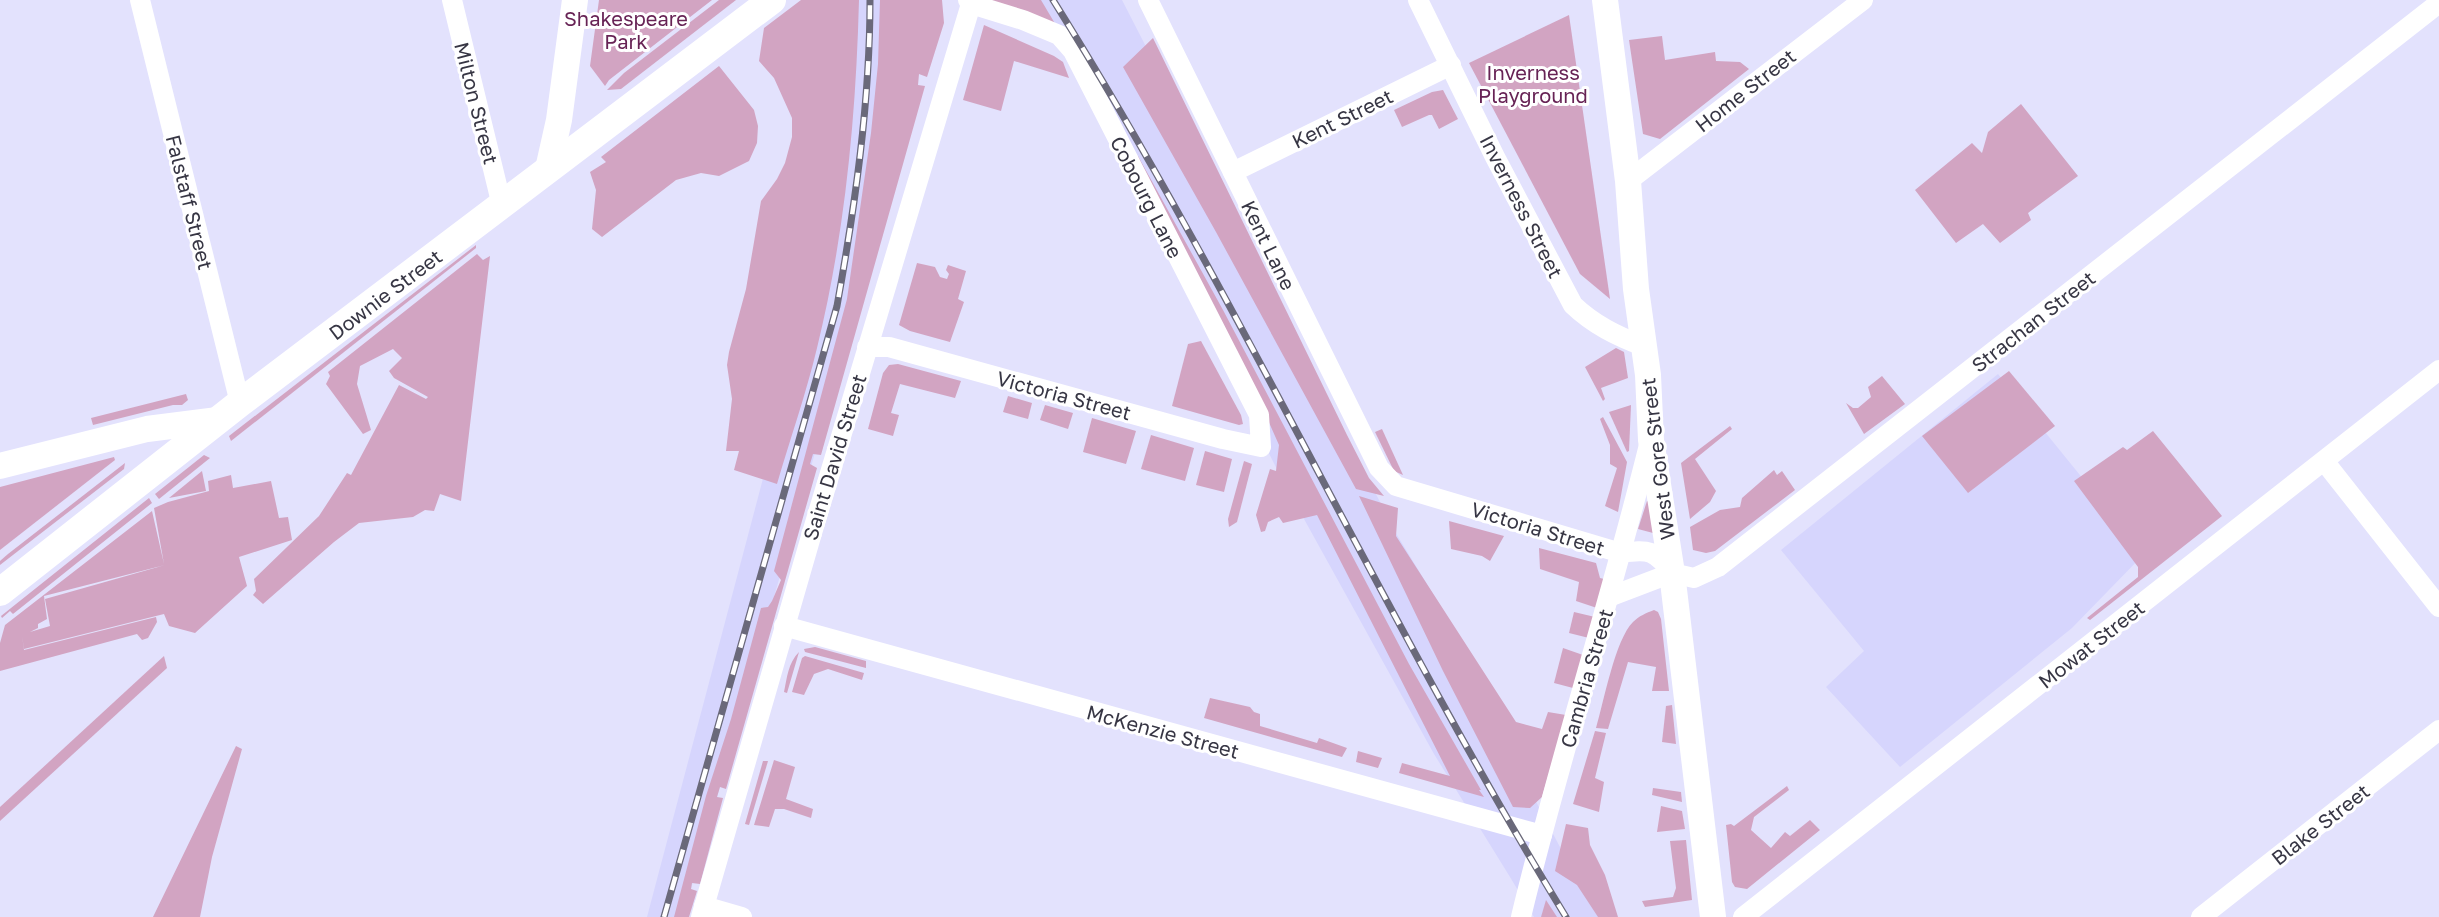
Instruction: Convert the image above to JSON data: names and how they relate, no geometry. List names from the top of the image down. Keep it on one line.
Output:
{"streets":{"main road":["Downie Street"],"street":["Home Street","Milton Street","Kent Street","Cobourg Lane","Falstaff Street","Inverness Street","Kent Lane","Strachan Street","Victoria Street","Saint David Street","West Gore Street","Mowat Street","Cambria Street","McKenzie Street","Blake Street"]},"crossings":[["Home Street","West Gore Street"],["Milton Street","Downie Street"],["Kent Street","Inverness Street"],["Kent Street","Kent Lane"],["Cobourg Lane","Victoria Street"],["Cobourg Lane","Saint David Street"],["Falstaff Street","Downie Street"],["Inverness Street","West Gore Street"],["Kent Lane","Victoria Street"],["Strachan Street","Victoria Street"],["Strachan Street","West Gore Street"],["Strachan Street","Cambria Street"],["Victoria Street","Saint David Street"],["Victoria Street","West Gore Street"],["Victoria Street","Cambria Street"],["Saint David Street","McKenzie Street"],["West Gore Street","Cambria Street"],["Cambria Street","McKenzie Street"]],"parks":["Shakespeare Park","Inverness Playground"]}
